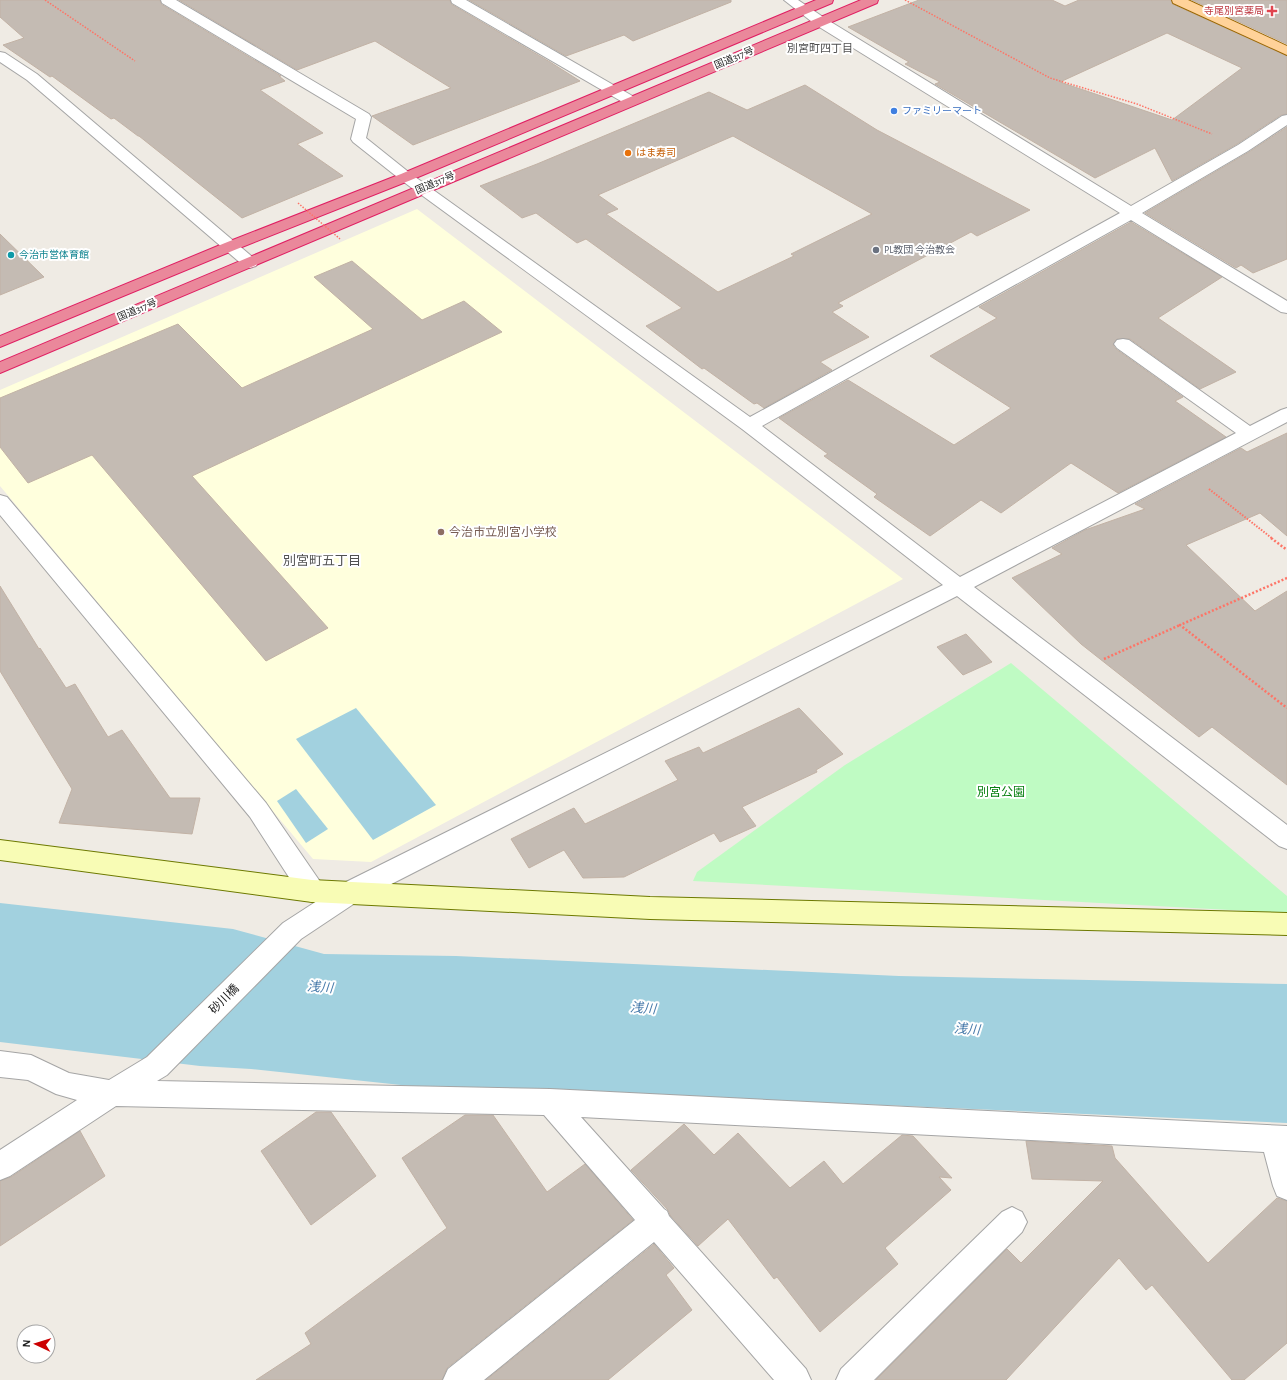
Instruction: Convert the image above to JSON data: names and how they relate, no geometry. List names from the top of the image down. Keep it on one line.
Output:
{"streets":{"highway":["国道317号"],"street":["砂川橋"]},"districts":["別宮町四丁目","別宮町五丁目"],"water":["浅川"],"parks":["別宮公園"],"places":{"health":["寺尾別宮薬局"],"other":["ファミリーマート","はま寿司","PL教団 今治教会","今治市営体育館","今治市立別宮小学校"]},"north":"left"}
